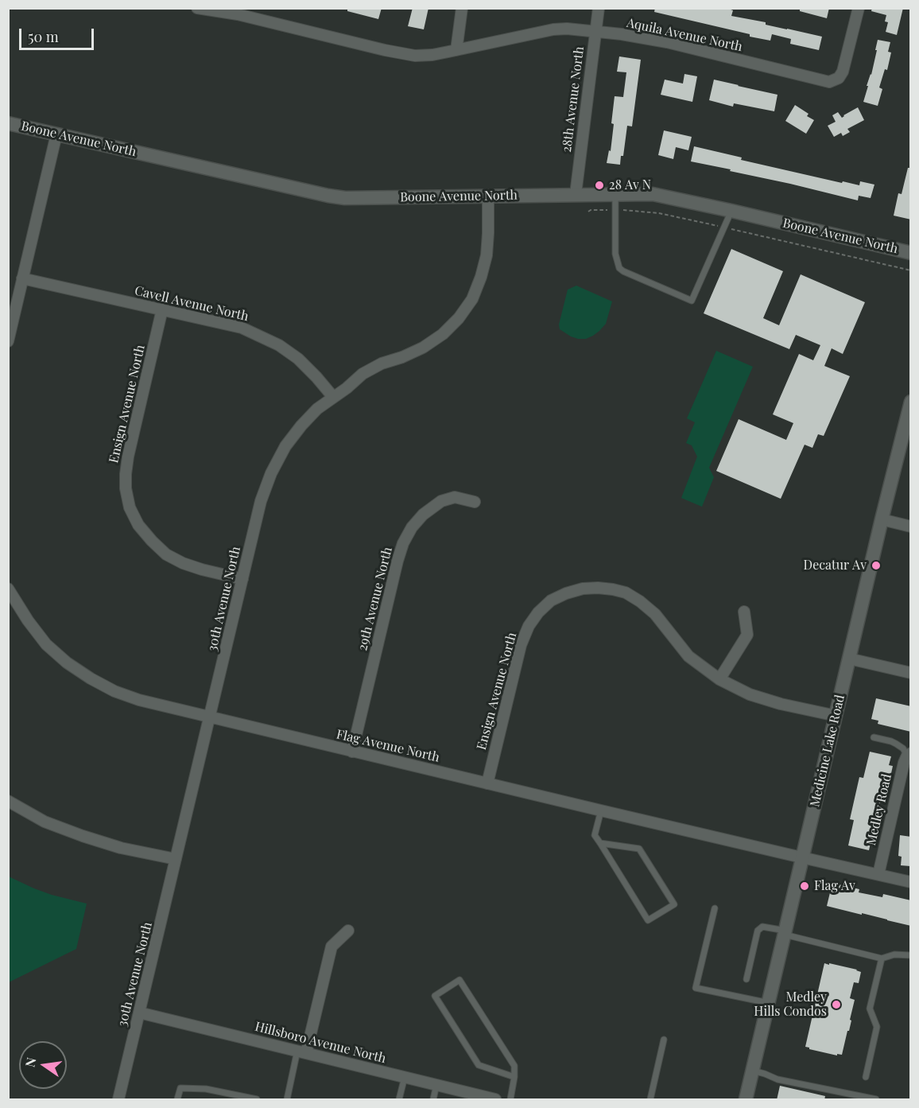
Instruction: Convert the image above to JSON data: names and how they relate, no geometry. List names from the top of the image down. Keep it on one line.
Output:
{"streets":{"street":["Aquila Avenue North","28th Avenue North","Boone Avenue North","Cavell Avenue North","Ensign Avenue North","30th Avenue North","29th Avenue North","Flag Avenue North","Medicine Lake Road","Medley Road","Hillsboro Avenue North"]},"crossings":[["Aquila Avenue North","28th Avenue North"],["28th Avenue North","Boone Avenue North"],["Boone Avenue North","30th Avenue North"],["Cavell Avenue North","Ensign Avenue North"],["Cavell Avenue North","30th Avenue North"],["Ensign Avenue North","30th Avenue North"],["Ensign Avenue North","Flag Avenue North"],["Ensign Avenue North","Medicine Lake Road"],["30th Avenue North","Flag Avenue North"],["30th Avenue North","Hillsboro Avenue North"],["29th Avenue North","Flag Avenue North"],["Flag Avenue North","Medicine Lake Road"],["Flag Avenue North","Medley Road"]],"places":["28 Av N","Decatur Av","Flag Av","Medley Hills Condos"],"scale_bar":"50 m","north":"left"}
